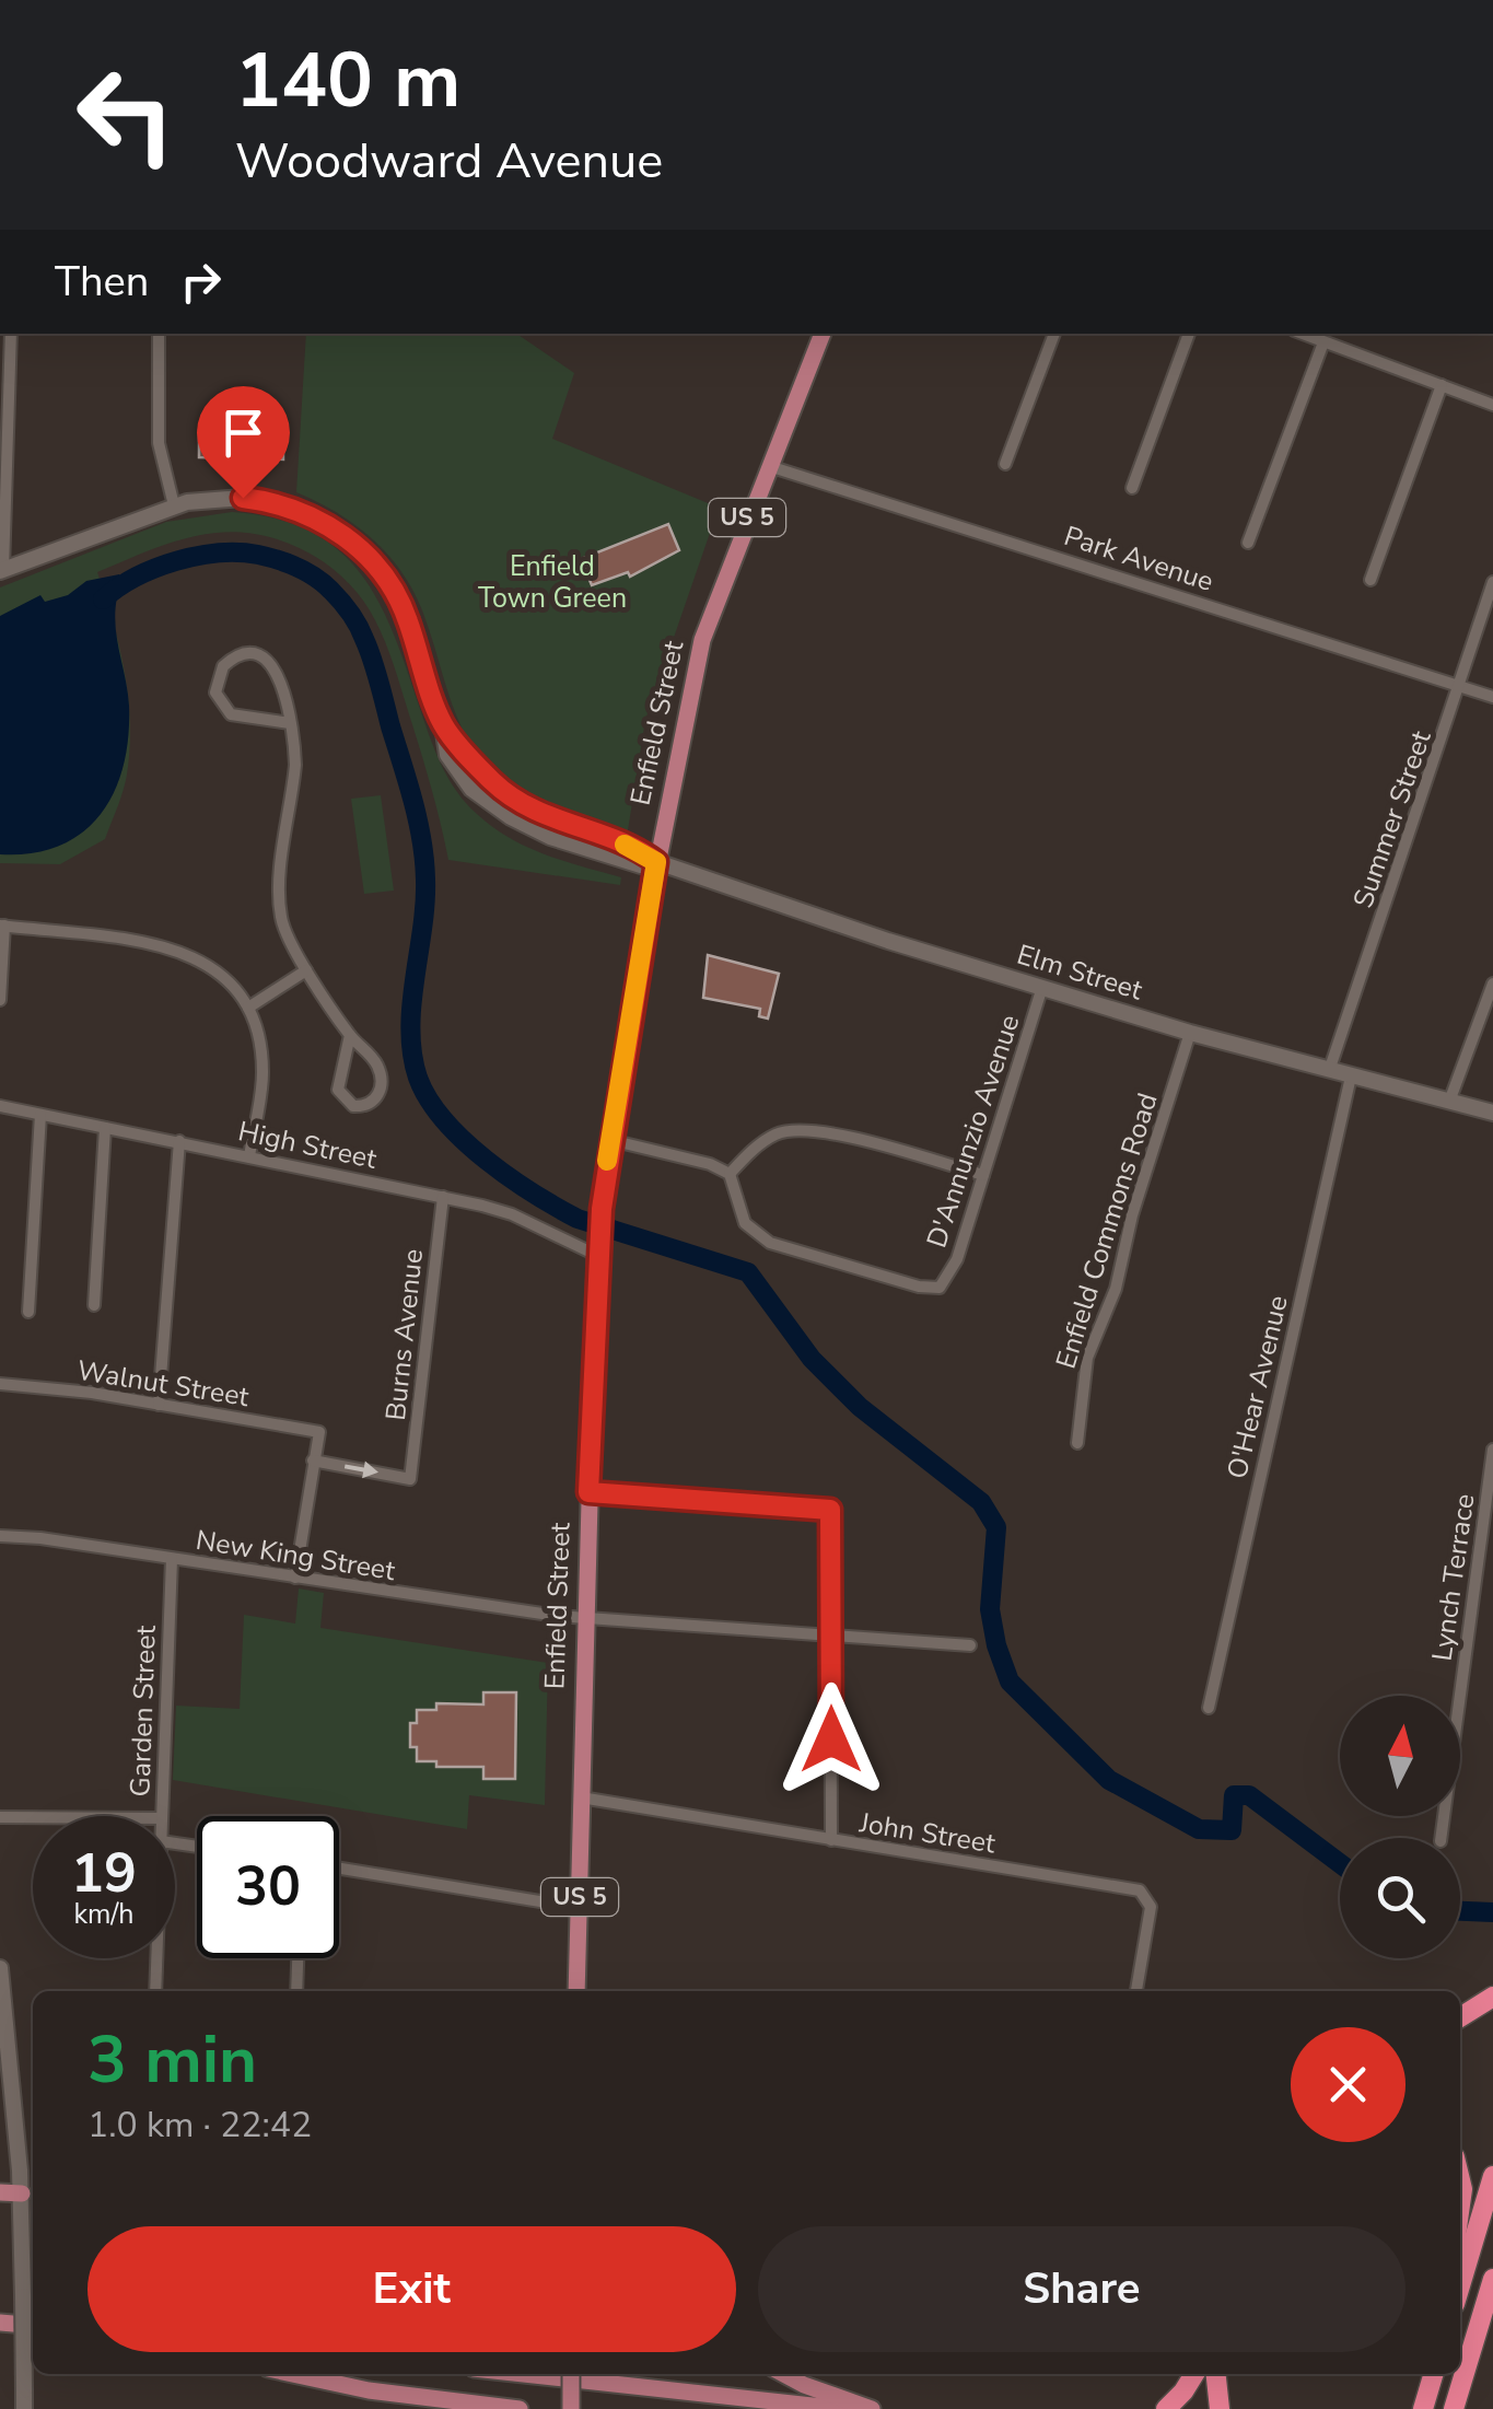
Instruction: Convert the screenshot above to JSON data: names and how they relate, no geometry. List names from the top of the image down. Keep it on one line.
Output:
{"streets":{"main road":["US 5","Enfield Street"],"street":["Park Avenue","Summer Street","Elm Street","D'Annunzio Avenue","High Street","Enfield Commons Road","Burns Avenue","Walnut Street","O'Hear Avenue","New King Street","Lynch Terrace","Garden Street","John Street"]},"crossings":[["Park Avenue","Enfield Street"],["Park Avenue","Summer Street"],["Enfield Street","Elm Street"],["Enfield Street","High Street"],["Enfield Street","New King Street"],["Enfield Street","John Street"],["Summer Street","Elm Street"],["Elm Street","D'Annunzio Avenue"],["Elm Street","Enfield Commons Road"],["Elm Street","O'Hear Avenue"],["High Street","Burns Avenue"],["Burns Avenue","Walnut Street"],["New King Street","Garden Street"]],"parks":["Enfield Town Green"],"north":"top","page":{"turn":["140 m","Woodward Avenue"],"then":"Then","speed":"19 km/h","limit":"30","heading":["3 min","1.0 km · 22:42"],"buttons":["Exit","Share"]}}
